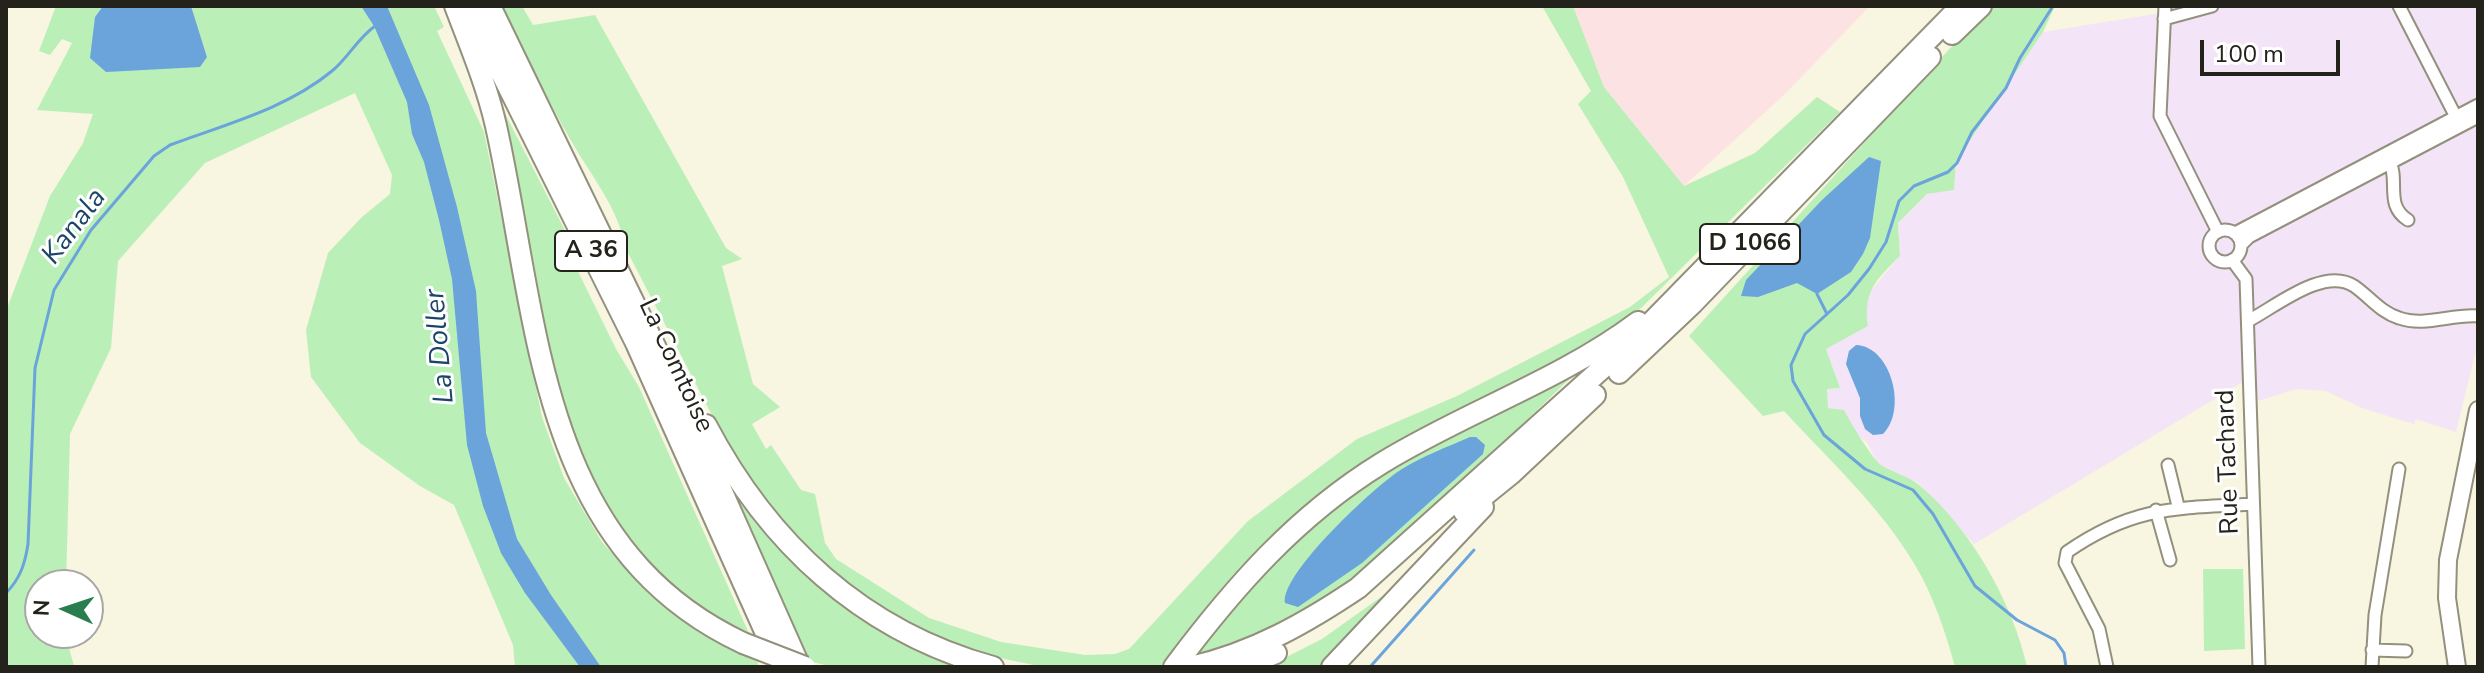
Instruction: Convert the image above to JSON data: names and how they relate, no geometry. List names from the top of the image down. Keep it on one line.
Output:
{"streets":{"highway":["D 1066","A 36","La Comtoise"],"street":["Rue Tachard"]},"water":["Kanala","La Doller"],"scale_bar":"100 m","north":"left"}
